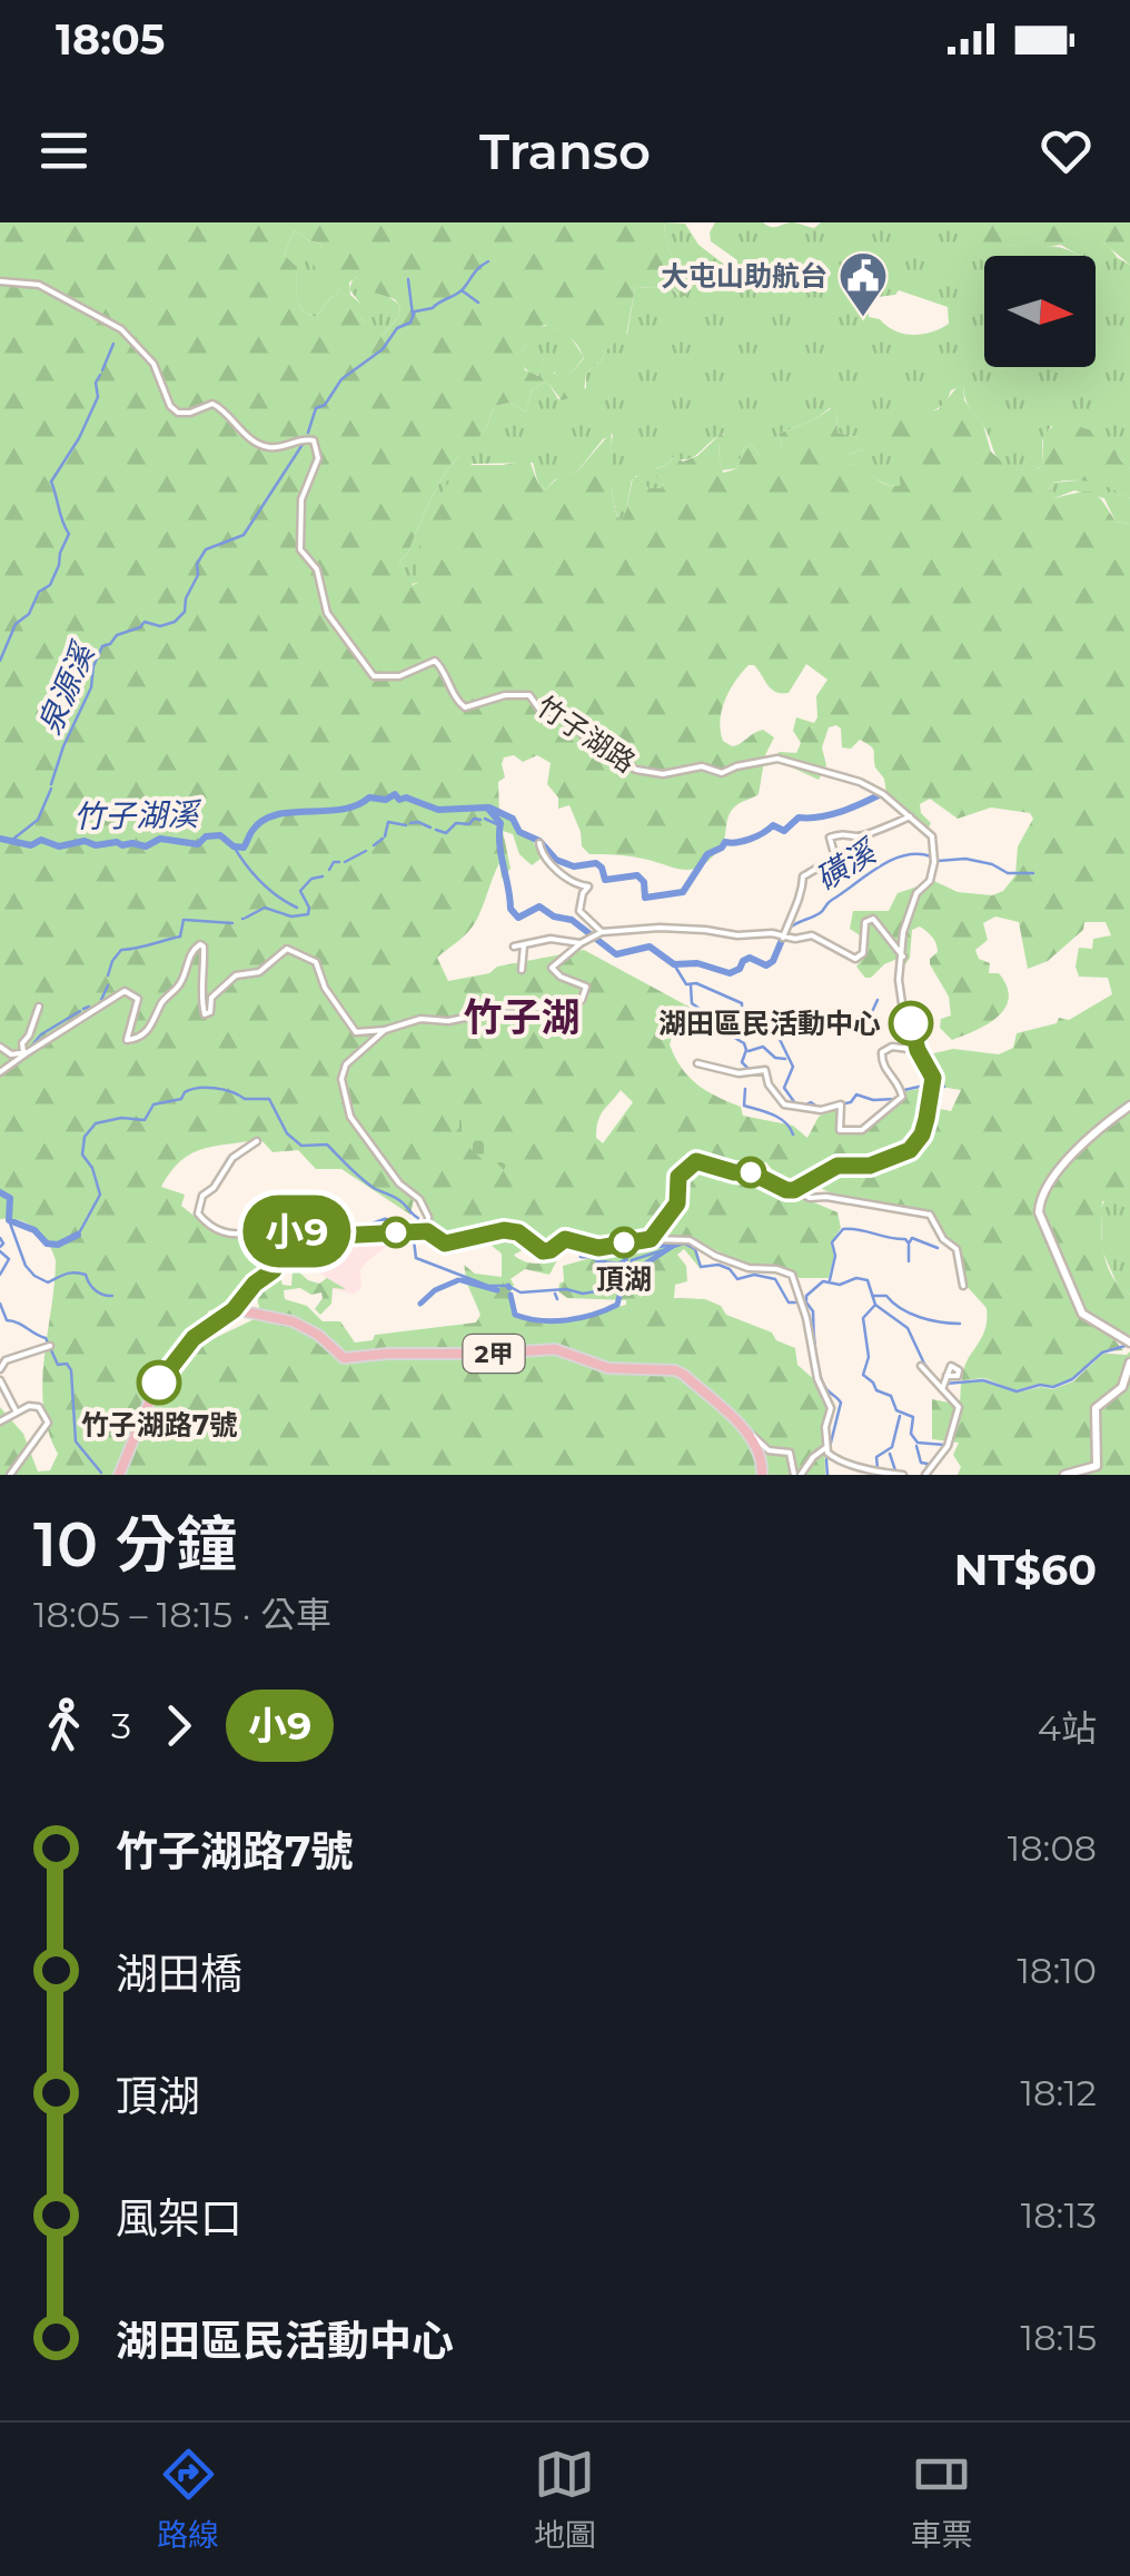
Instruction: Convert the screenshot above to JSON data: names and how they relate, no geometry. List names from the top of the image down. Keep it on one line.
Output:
{"streets":{"main road":["2甲"],"street":["竹子湖路"]},"districts":["竹子湖"],"water":["泉源溪","竹子湖溪","磺溪"],"places":{"public building":["大屯山助航台"],"other":["湖田區民活動中心","頂湖","竹子湖路7號"]},"lines":["bus line 小9"],"north":"right","page":{"status":"18:05","header":"Transo","on_map":"小9","heading":["10 分鐘","18:05 – 18:15 · 公車","NT$60"],"legs":["3","小9","4站"],"list":[{"name":"竹子湖路7號","value":"18:08"},{"name":"湖田橋","value":"18:10"},{"name":"頂湖","value":"18:12"},{"name":"風架口","value":"18:13"},{"name":"湖田區民活動中心","value":"18:15"}],"tabs":["路線","地圖","車票"]}}
